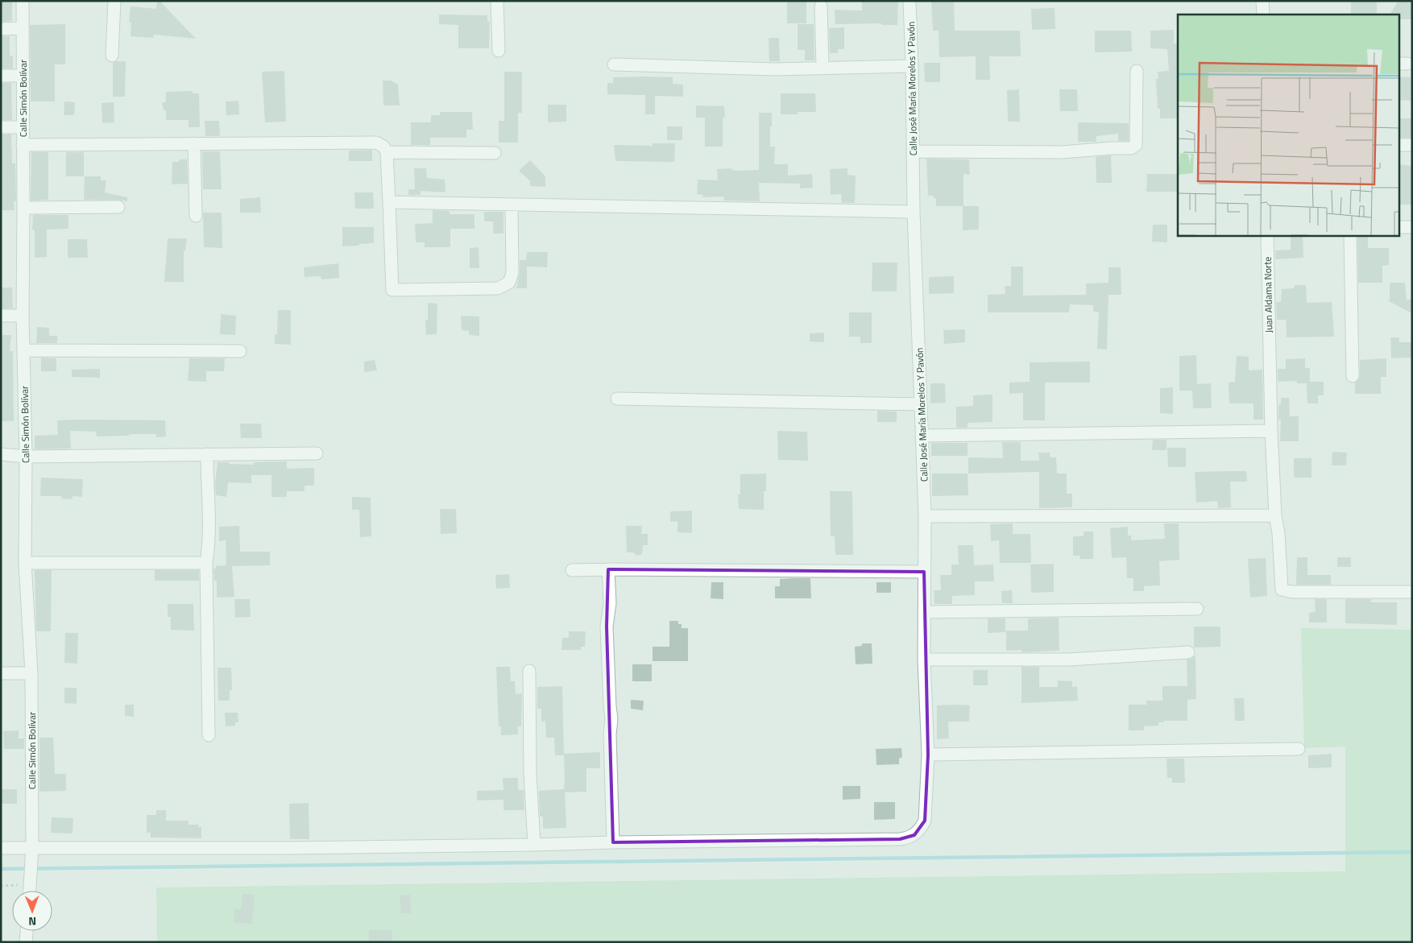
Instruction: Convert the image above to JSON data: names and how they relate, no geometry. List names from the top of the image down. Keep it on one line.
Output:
{"streets":{"street":["Calle José María Morelos Y Pavón","Calle Simón Bolívar","Juan Aldama Norte"]},"north":"bottom"}
